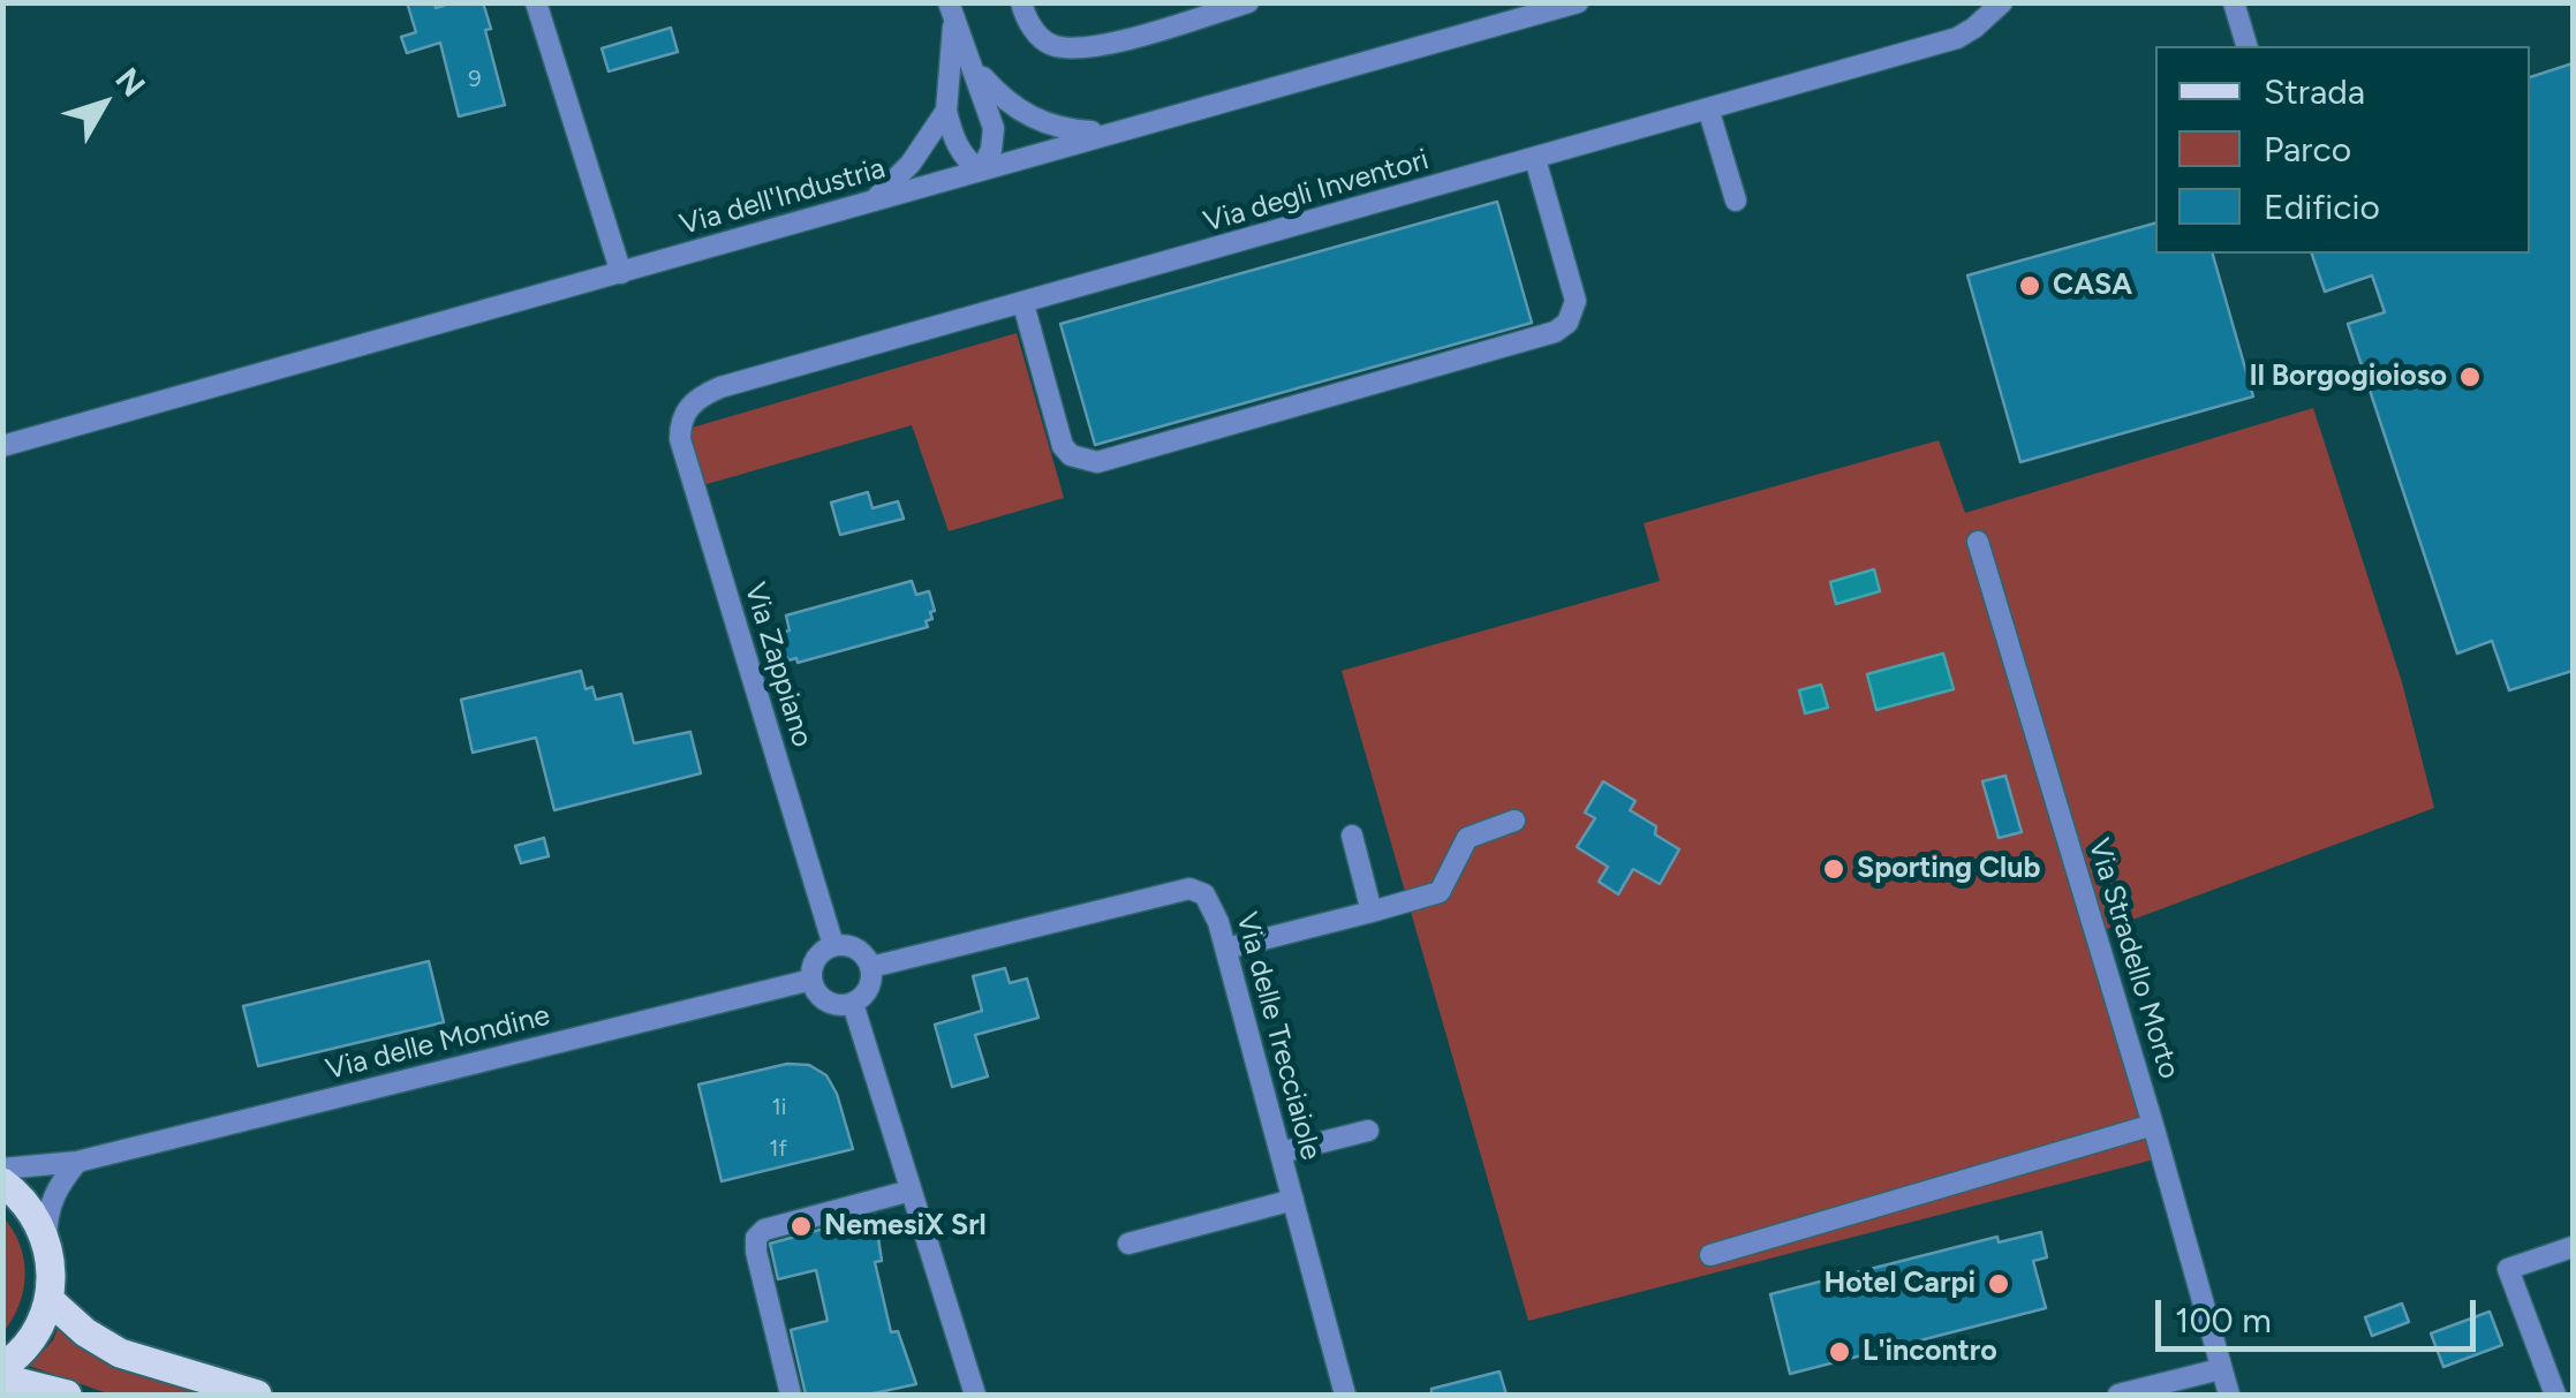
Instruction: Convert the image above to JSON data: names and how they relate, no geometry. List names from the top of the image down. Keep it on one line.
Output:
{"streets":{"street":["Via degli Inventori","Via dell'Industria","Via Zappiano","Via Stradello Morto","Via delle Trecciaiole","Via delle Mondine"]},"crossings":[["Via degli Inventori","Via Zappiano"],["Via Zappiano","Via delle Trecciaiole"],["Via Zappiano","Via delle Mondine"],["Via delle Trecciaiole","Via delle Mondine"]],"places":["CASA","Il Borgogioioso","Sporting Club","NemesiX Srl","Hotel Carpi","L'incontro"],"house_numbers":["9","1i","1f"],"legend":["Strada","Parco","Edificio"],"scale_bar":"100 m","north":"top right"}
